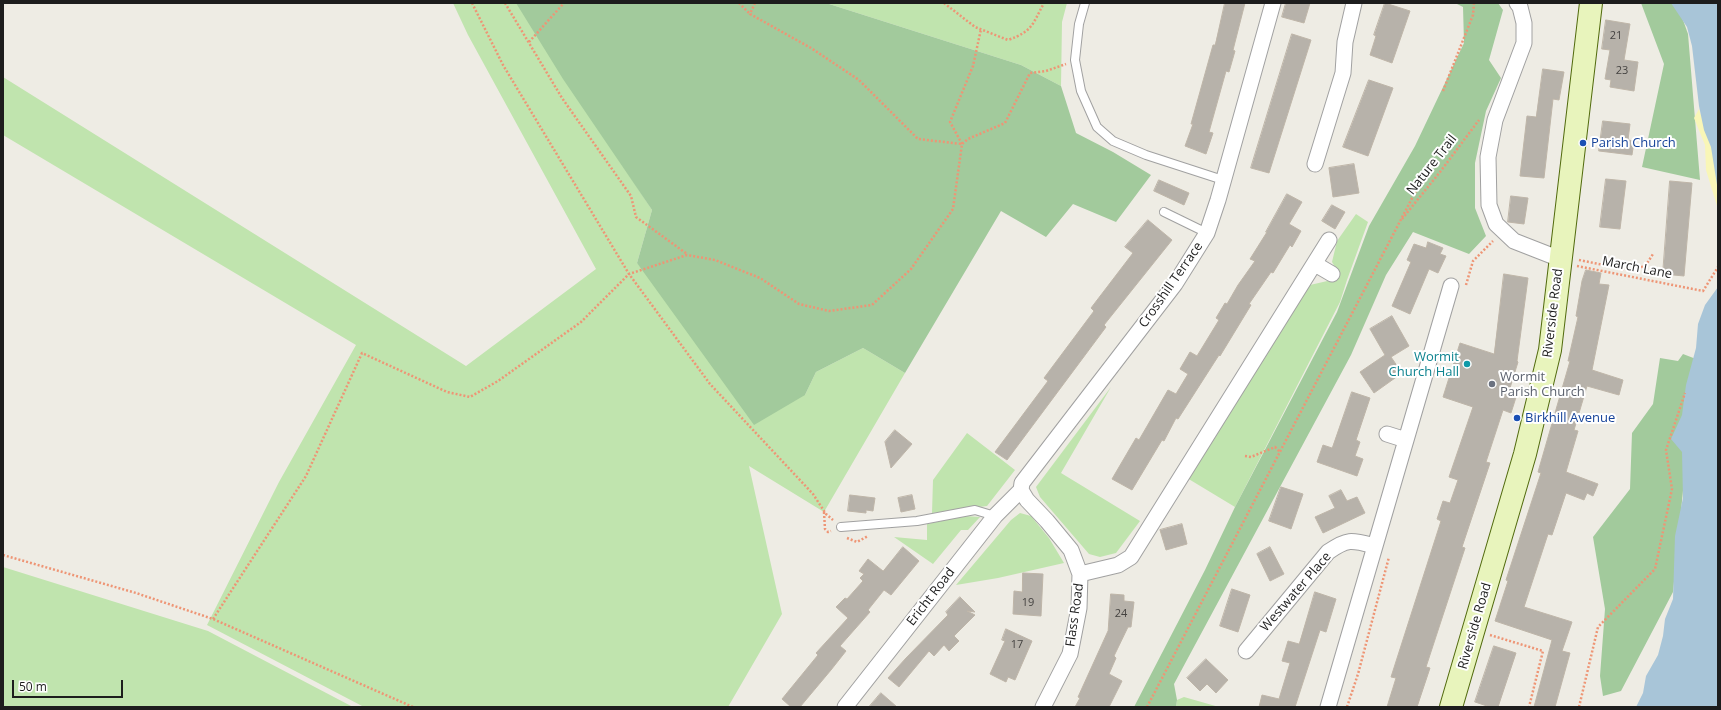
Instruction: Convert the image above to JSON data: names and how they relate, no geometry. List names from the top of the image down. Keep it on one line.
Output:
{"streets":{"main road":["Riverside Road"],"street":["Crosshill Terrace","Westwater Place","Ericht Road","Flass Road"],"path":["Nature Trail","March Lane"]},"crossings":[["March Lane","Riverside Road"],["Crosshill Terrace","Ericht Road"],["Crosshill Terrace","Flass Road"],["Ericht Road","Flass Road"]],"places":["Parish Church","Wormit Church Hall","Wormit Parish Church","Birkhill Avenue"],"house_numbers":["21","23","19","24","17"],"scale_bar":"50 m"}
